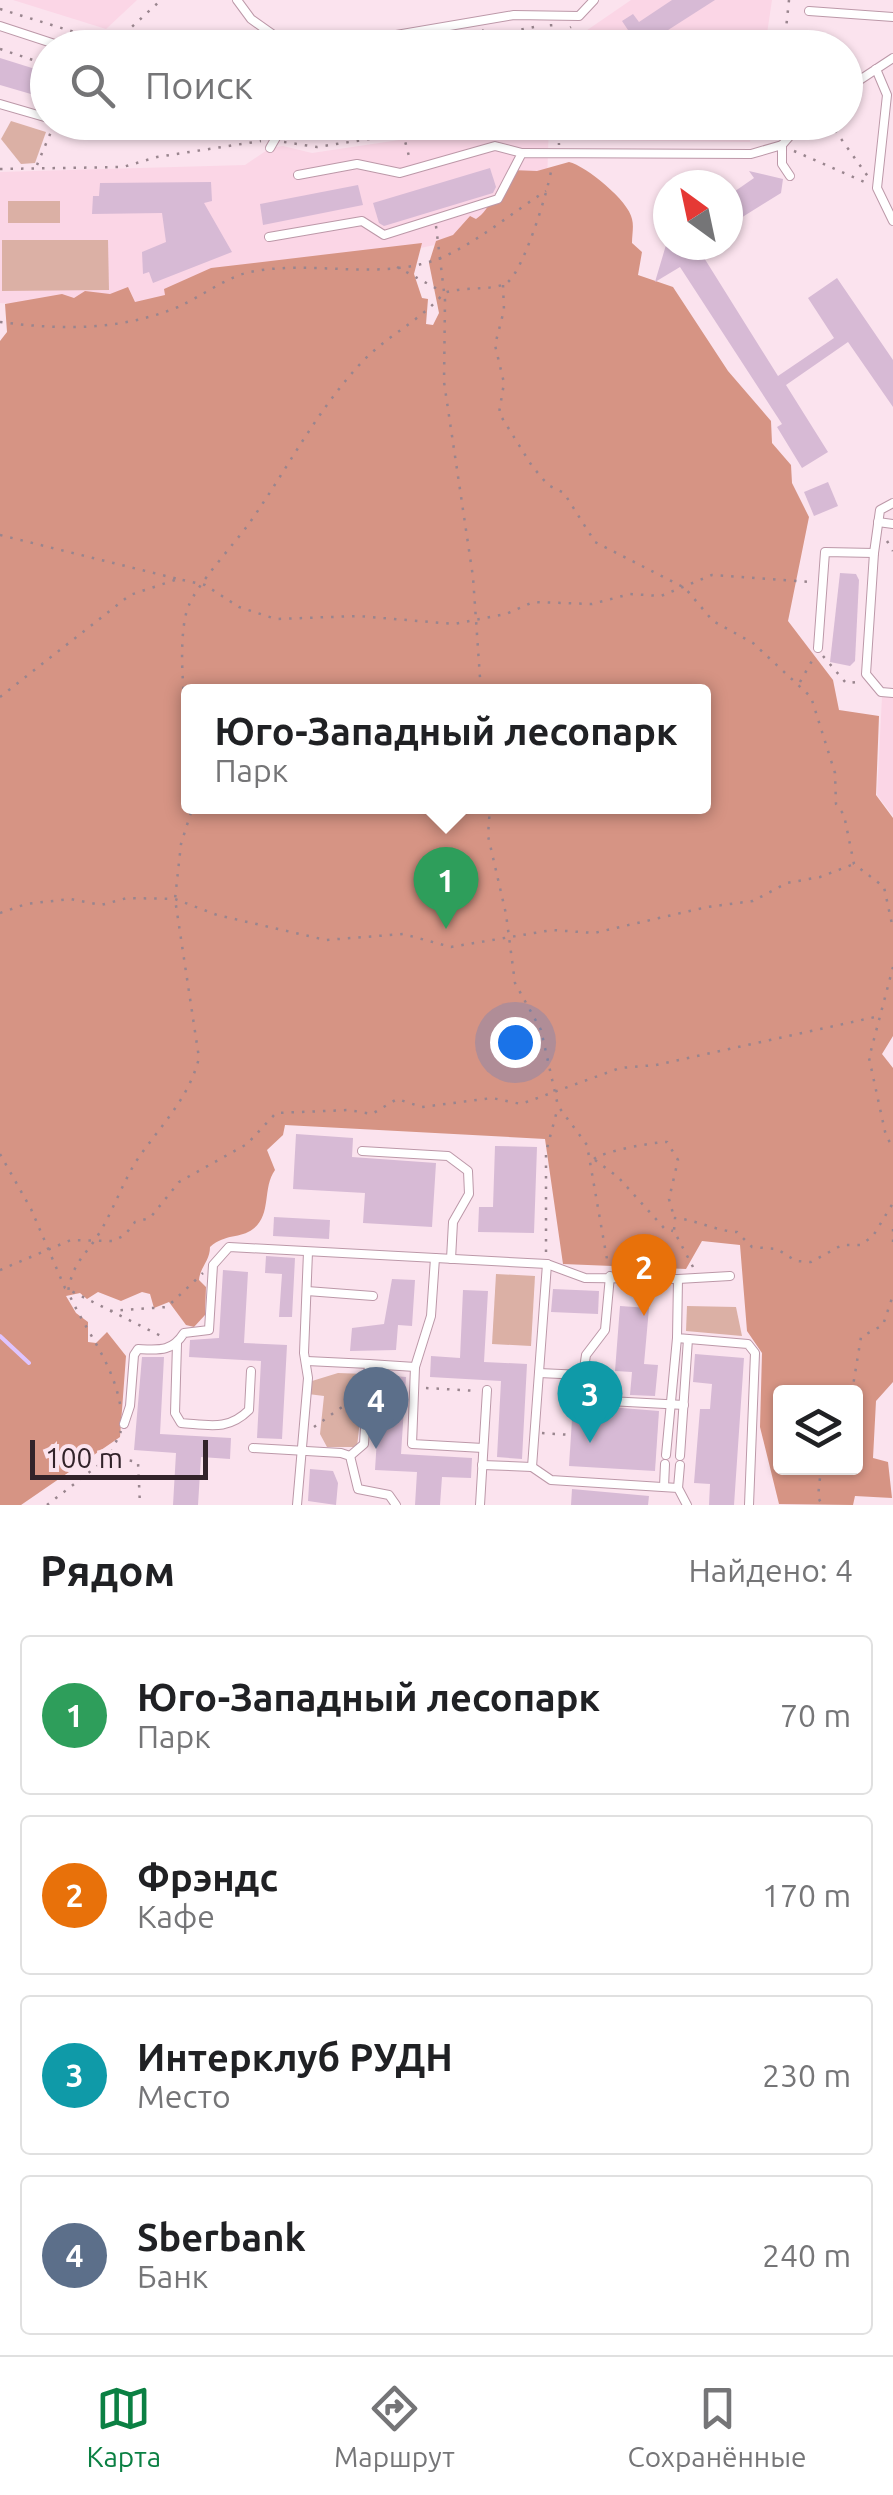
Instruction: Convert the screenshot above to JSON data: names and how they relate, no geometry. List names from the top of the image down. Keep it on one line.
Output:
{"scale_bar":"100 m","north":"top left","page":{"search":"Поиск","popup":["Юго-Западный лесопарк","Парк"],"pins":["1","2","3","4"],"scale":"100 m","heading":["Рядом","Найдено: 4"],"list":[{"mark":"1","name":"Юго-Западный лесопарк","note":"Парк","value":"70 m"},{"mark":"2","name":"Фрэндс","note":"Кафе","value":"170 m"},{"mark":"3","name":"Интерклуб РУДН","note":"Место","value":"230 m"},{"mark":"4","name":"Sberbank","note":"Банк","value":"240 m"}],"nav":["Карта","Маршрут","Сохранённые"]}}
